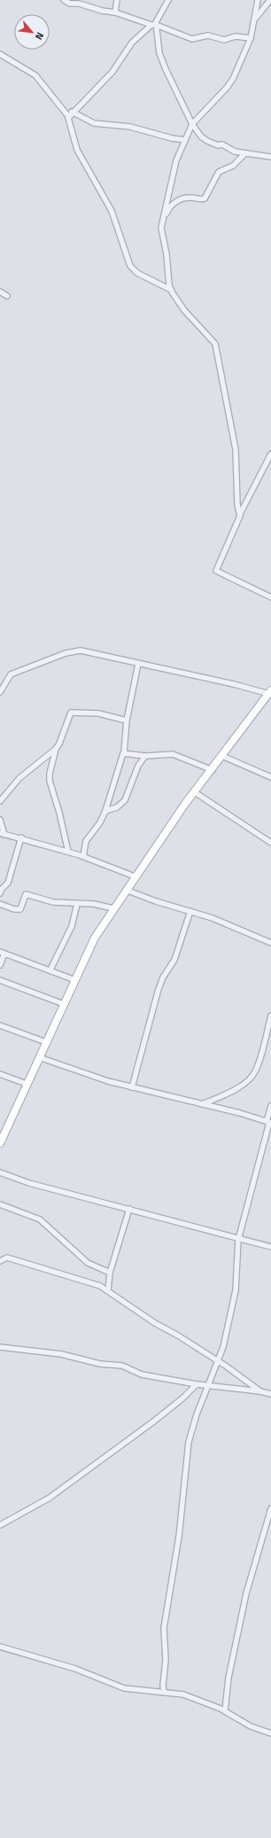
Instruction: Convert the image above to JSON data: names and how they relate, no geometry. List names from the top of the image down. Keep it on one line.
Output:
{"north":"bottom right"}
